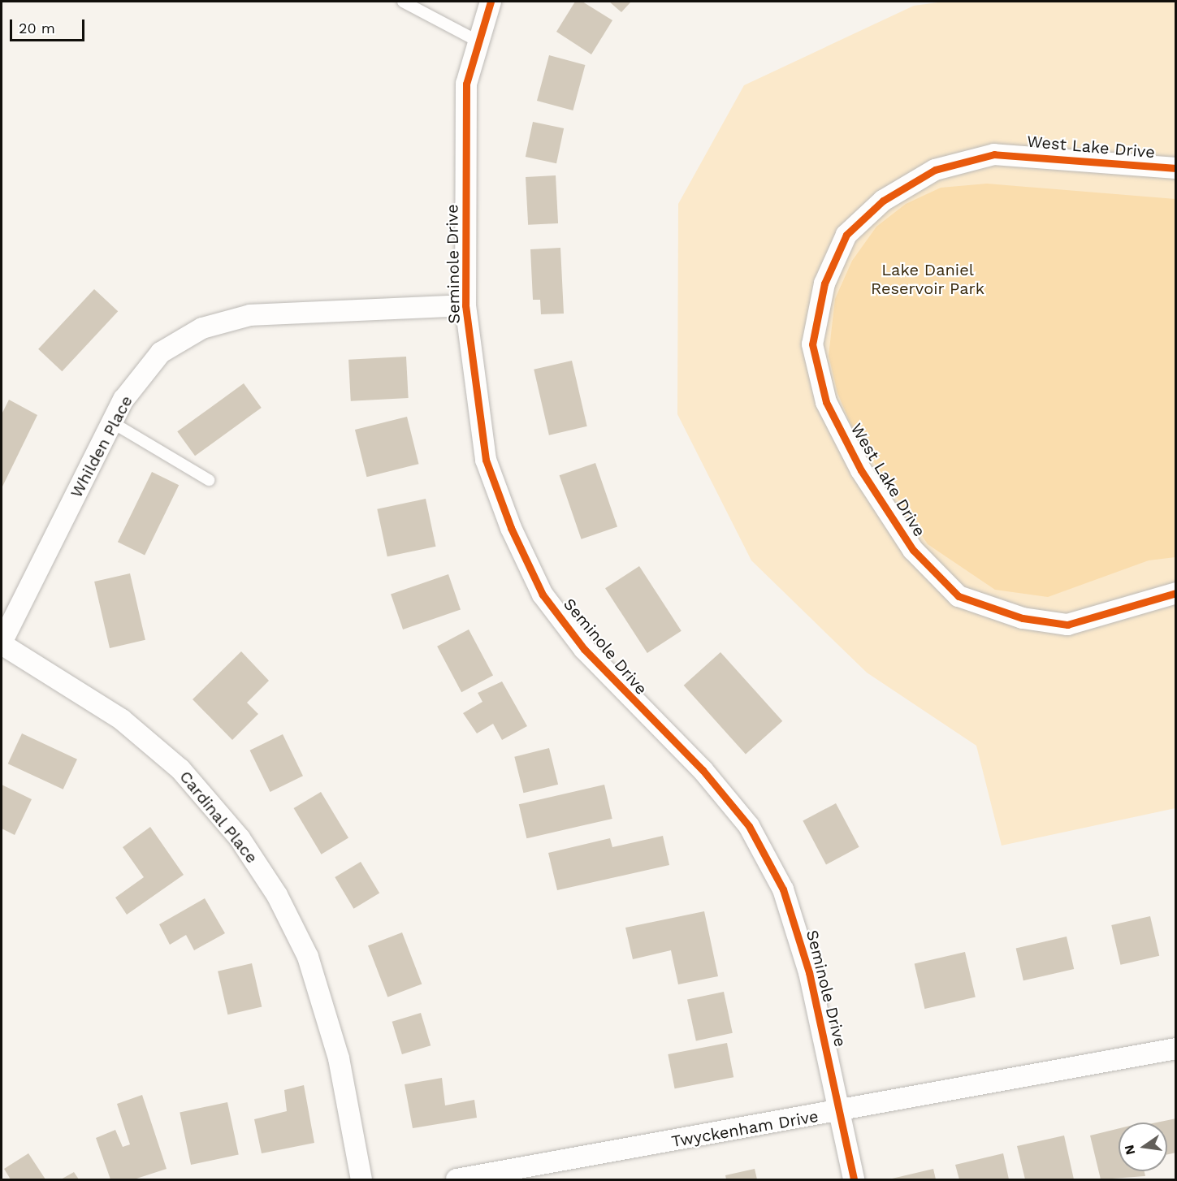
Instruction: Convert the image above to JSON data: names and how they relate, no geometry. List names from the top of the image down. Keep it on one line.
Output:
{"streets":{"street":["West Lake Drive","Seminole Drive","Whilden Place","Cardinal Place","Twyckenham Drive"]},"crossings":[["Seminole Drive","Whilden Place"],["Seminole Drive","Twyckenham Drive"],["Whilden Place","Cardinal Place"]],"parks":["Lake Daniel Reservoir Park"],"scale_bar":"20 m","north":"left"}
